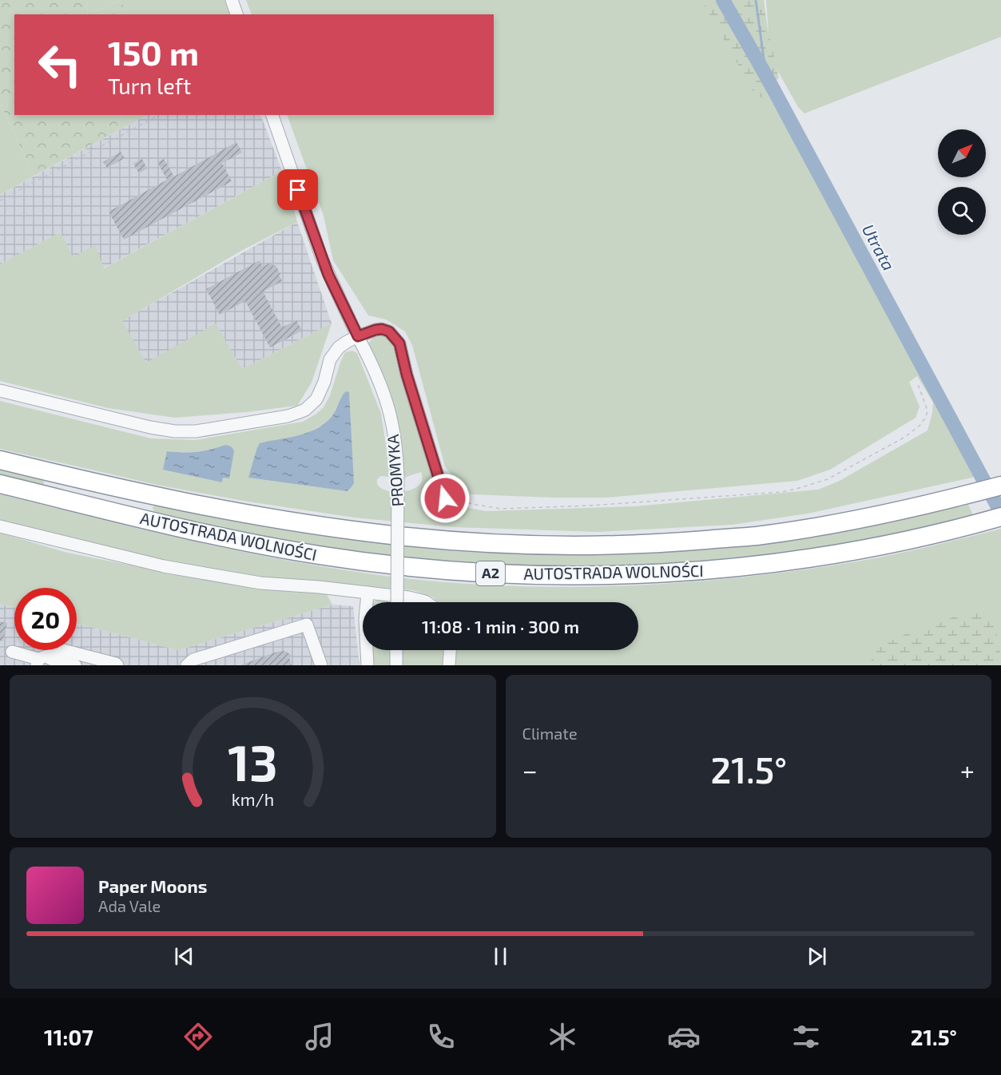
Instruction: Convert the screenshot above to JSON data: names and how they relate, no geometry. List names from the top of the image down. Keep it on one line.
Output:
{"streets":{"highway":["AUTOSTRADA WOLNOŚCI","A2"],"street":["PROMYKA"]},"water":["Utrata"],"north":"top right","page":{"turn":["150 m","Turn left"],"limit":"20","trip":"11:08 · 1 min · 300 m","tile":"Climate","heat":["−","21.5°","+"],"song":["Paper Moons","Ada Vale"],"tabs":["11:07","21.5°"],"gauge":["13","km/h"]}}
